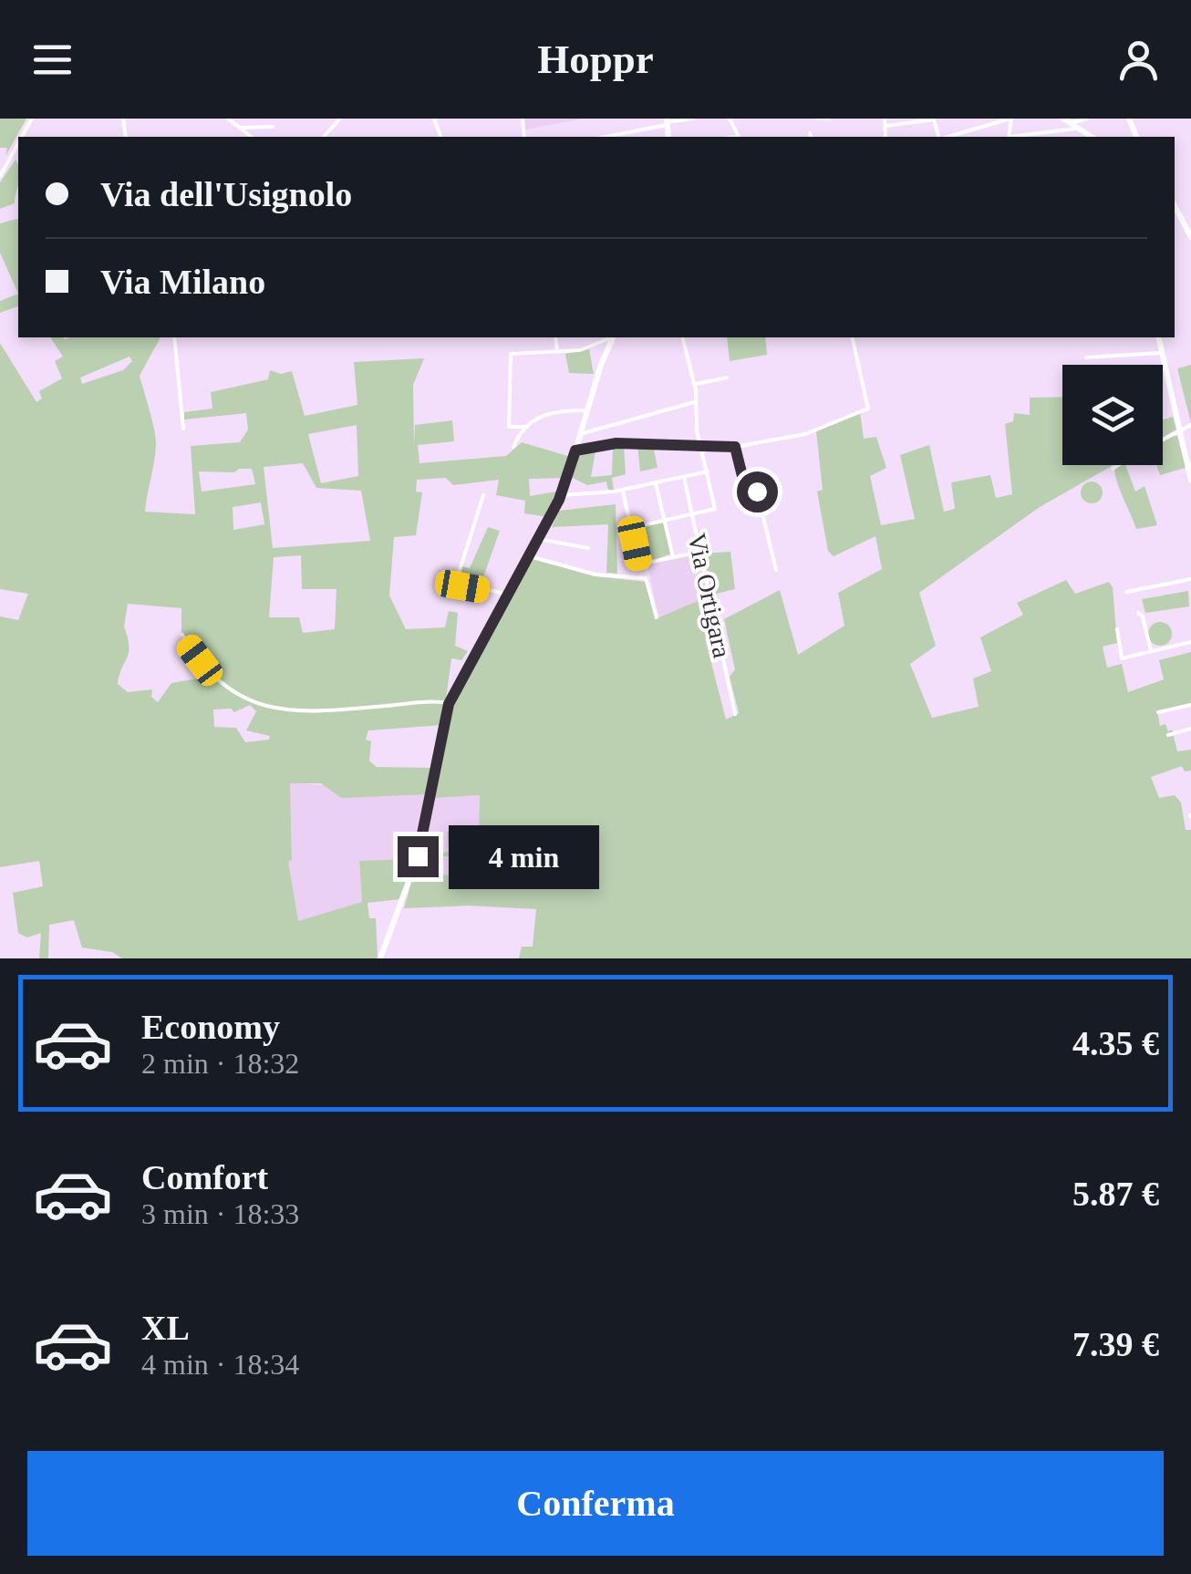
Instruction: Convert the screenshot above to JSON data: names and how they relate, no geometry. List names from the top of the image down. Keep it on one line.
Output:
{"streets":{"street":["Via Ortigara"]},"page":{"header":"Hoppr","banner":["Via dell'Usignolo","Via Milano"],"bubble":"4 min","list":[{"name":"Economy","note":"2 min · 18:32","value":"4.35 €"},{"name":"Comfort","note":"3 min · 18:33","value":"5.87 €"},{"name":"XL","note":"4 min · 18:34","value":"7.39 €"}],"buttons":"Conferma"}}
